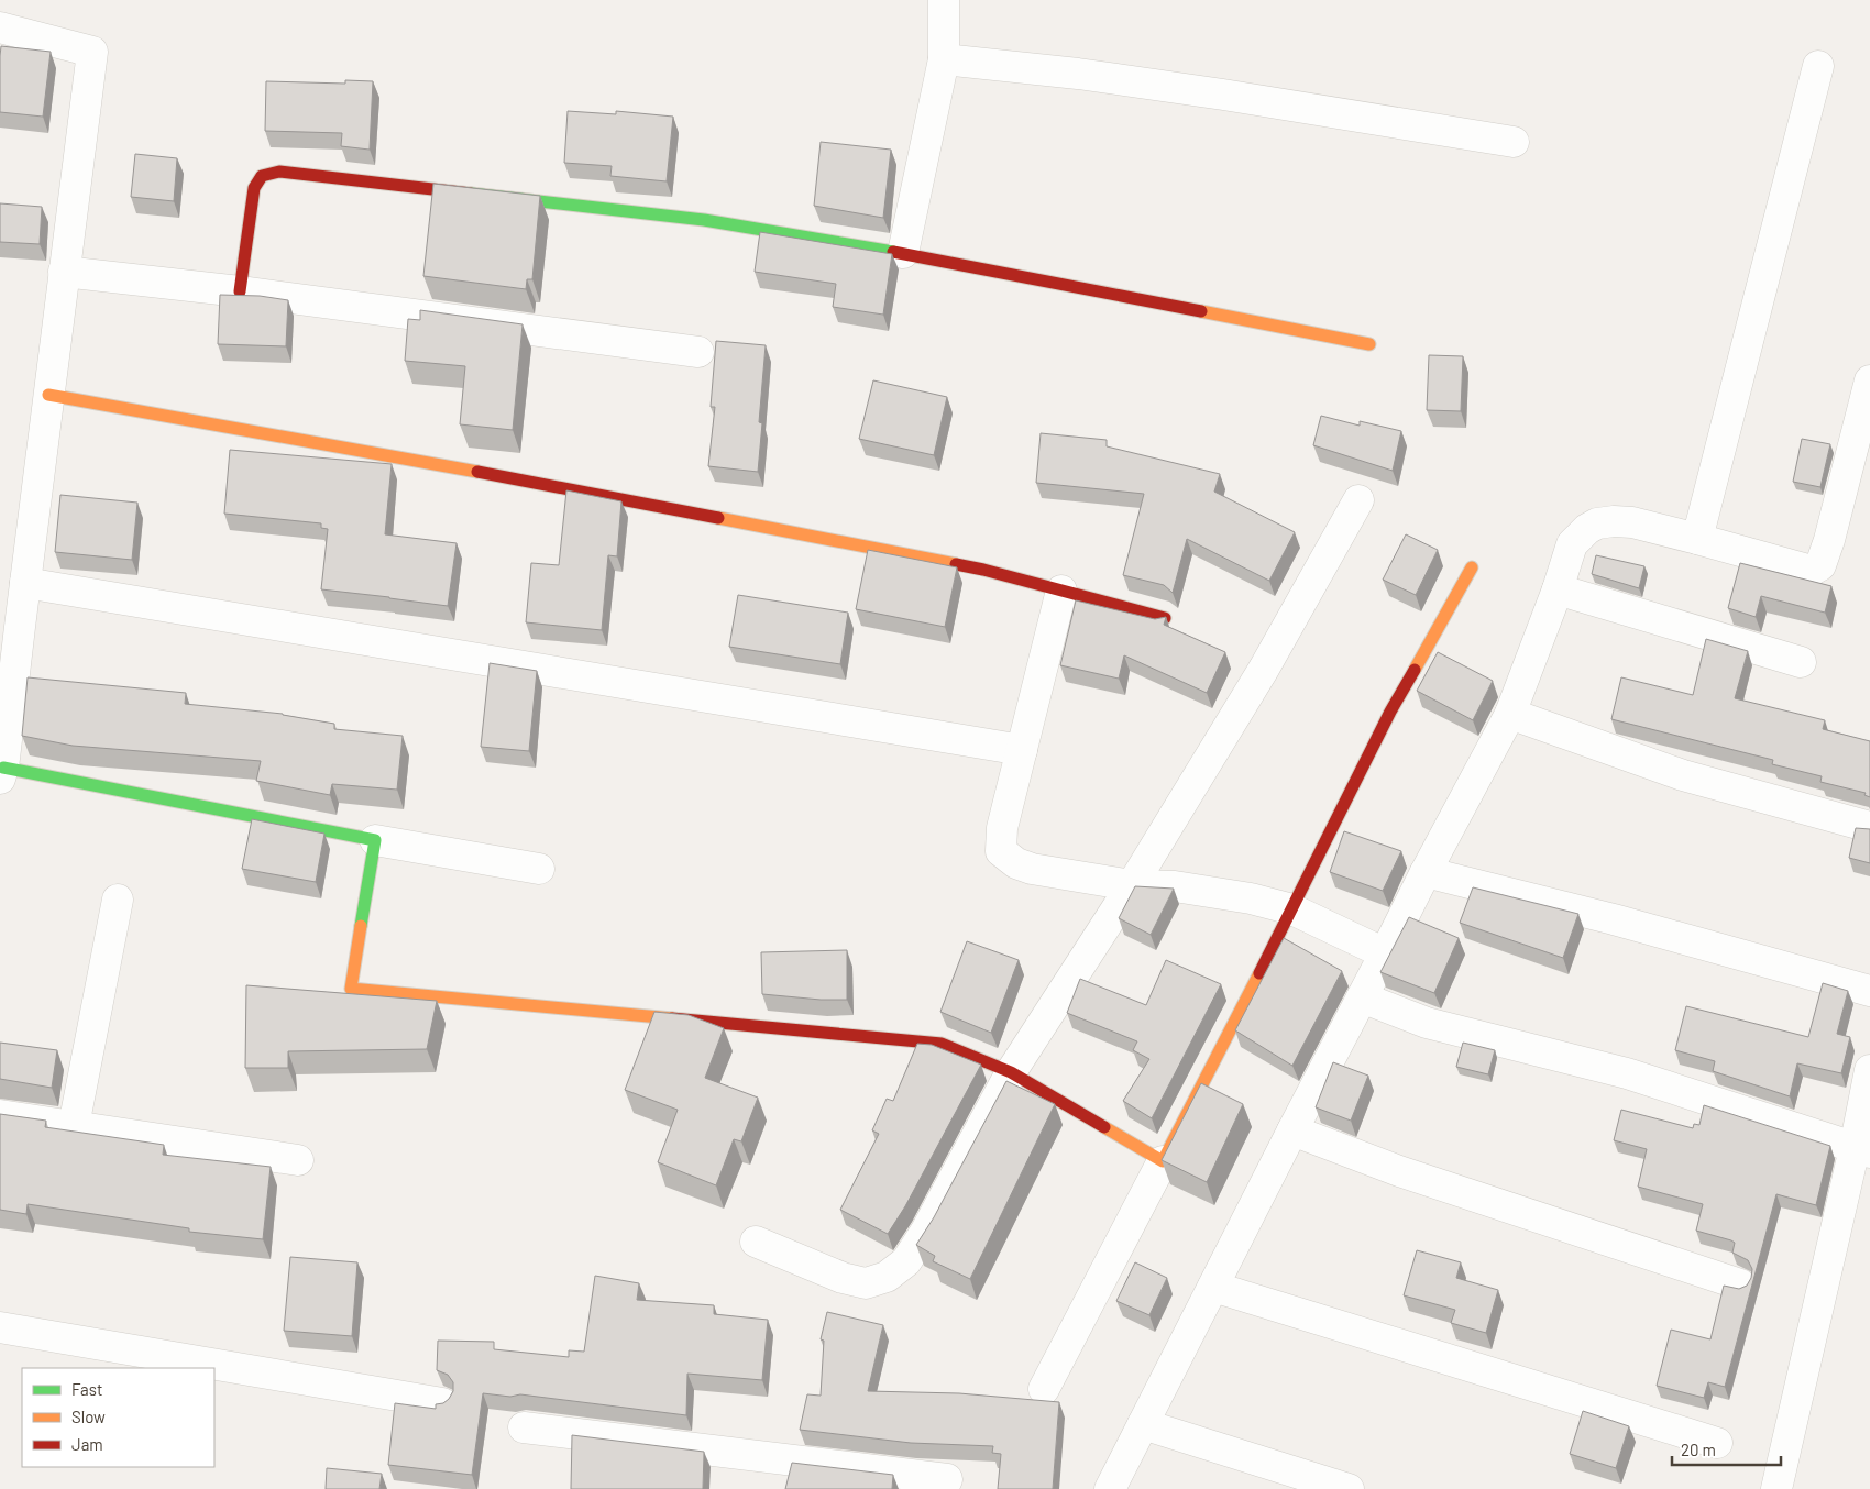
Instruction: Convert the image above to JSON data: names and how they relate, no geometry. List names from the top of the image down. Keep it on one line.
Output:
{"legend":["Fast","Slow","Jam"],"scale_bar":"20 m"}
